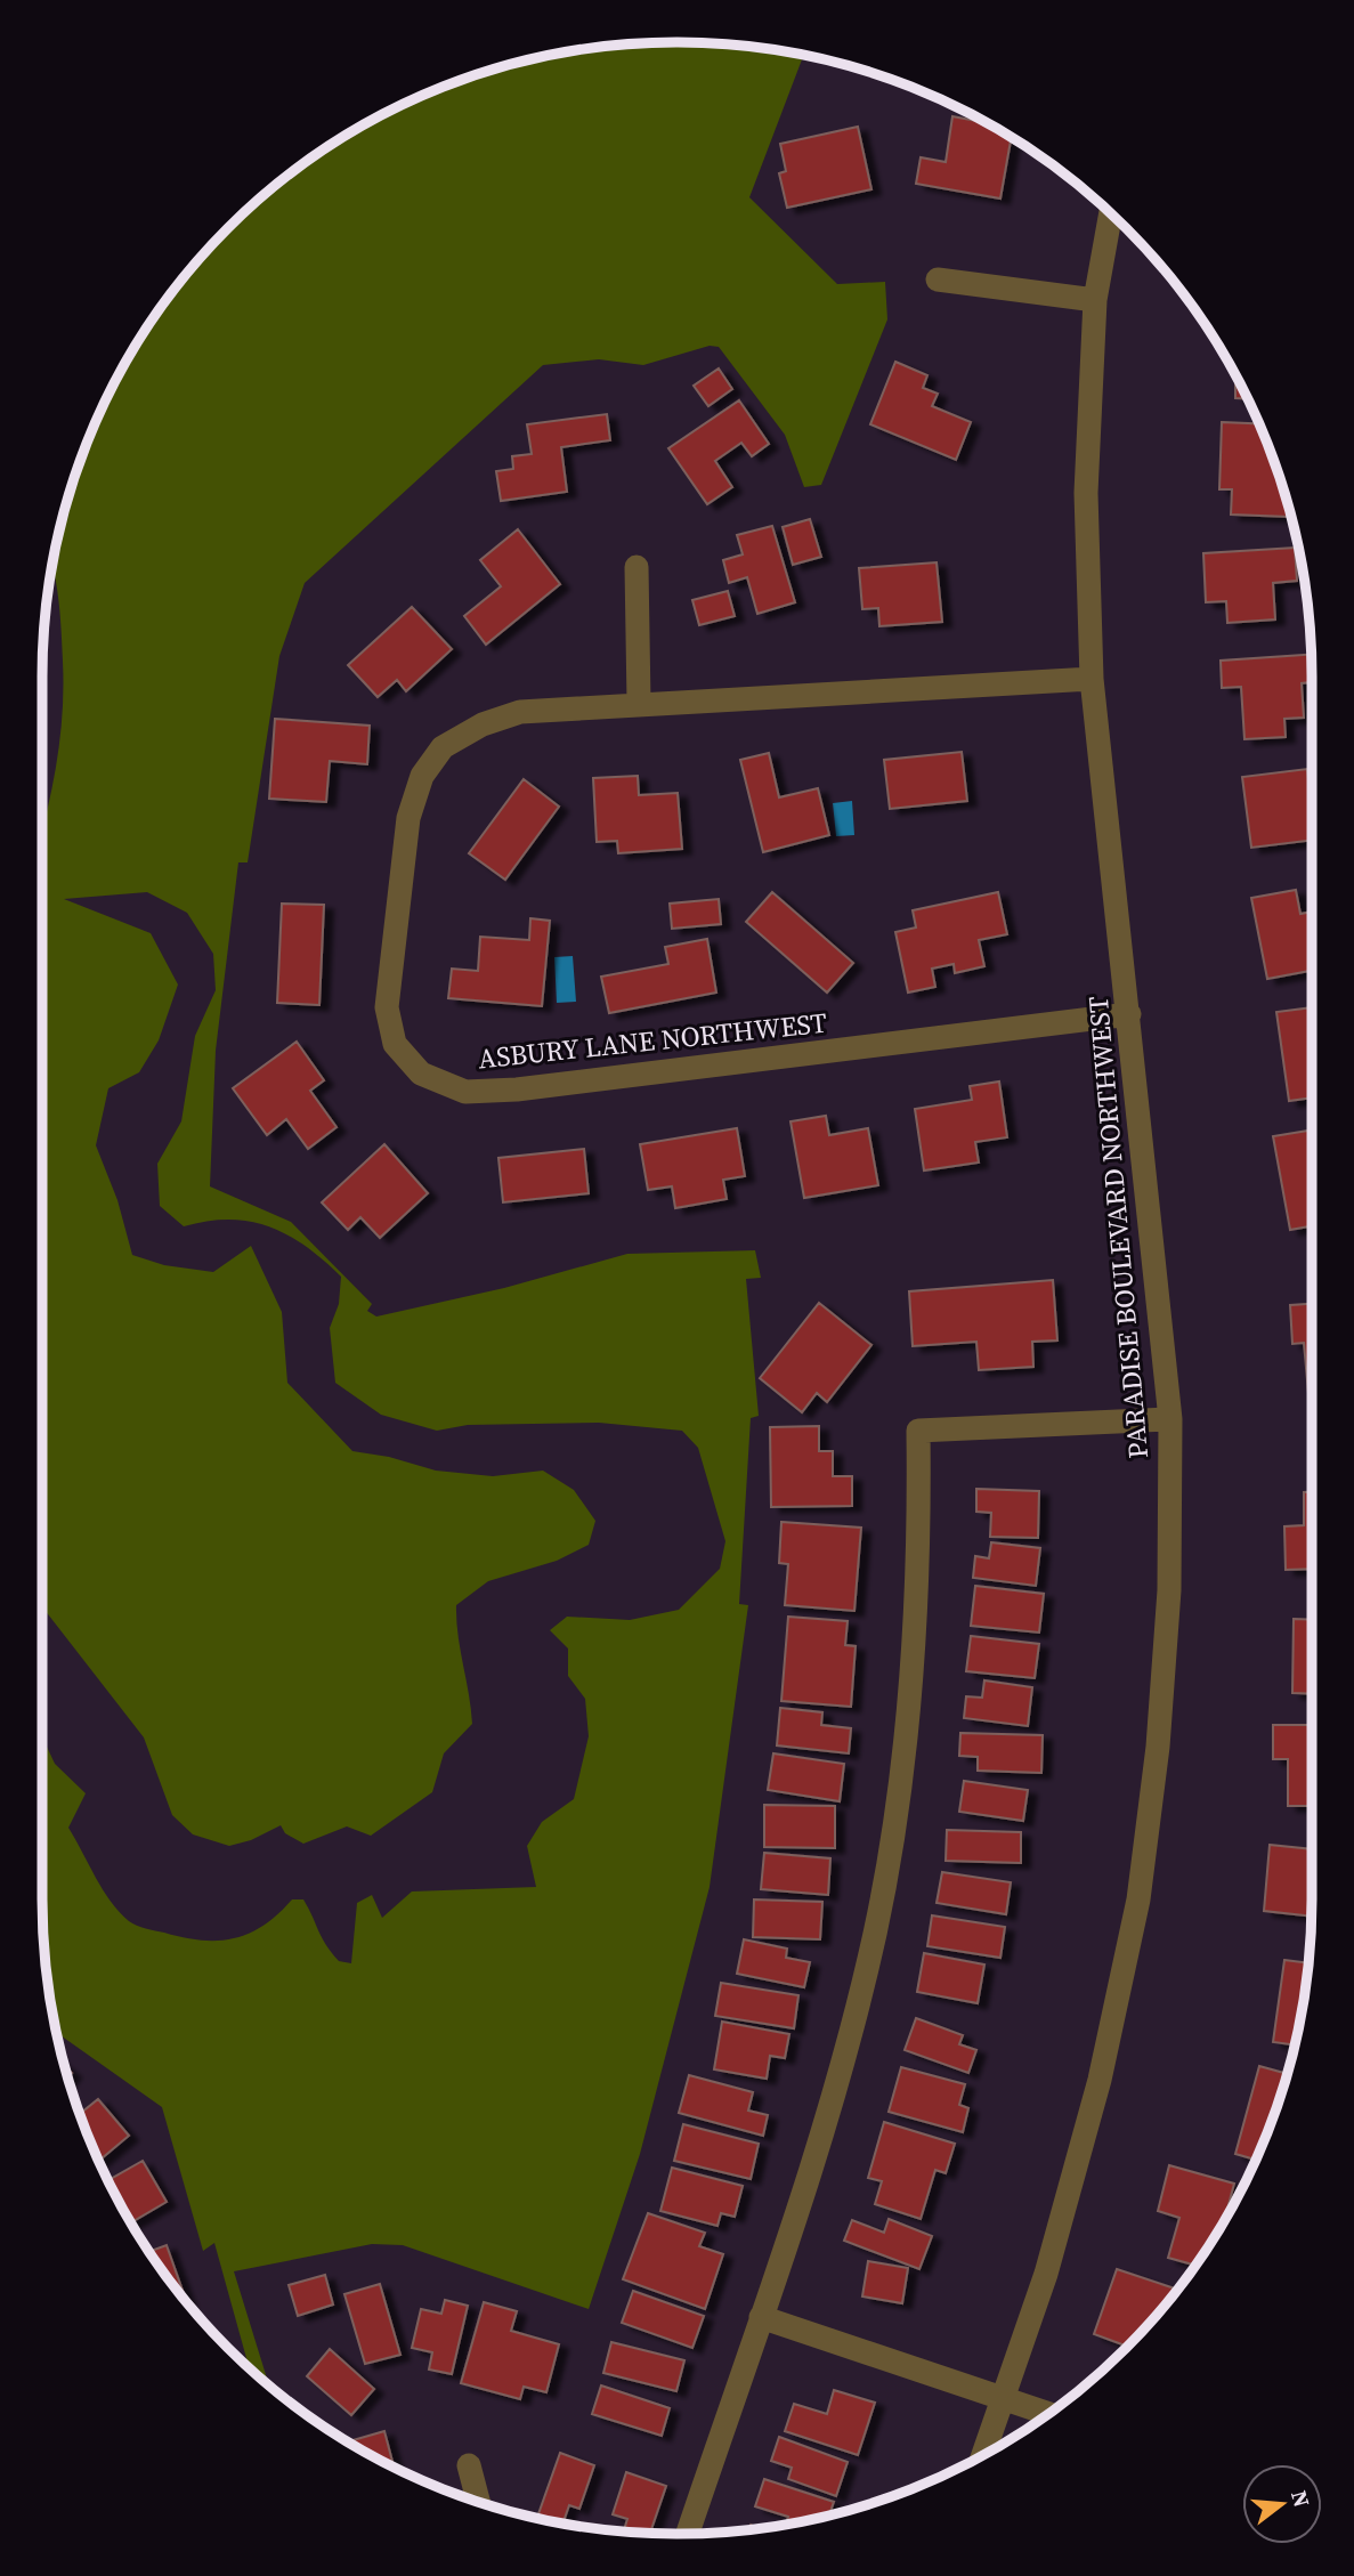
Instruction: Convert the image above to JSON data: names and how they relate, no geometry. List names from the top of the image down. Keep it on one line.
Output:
{"streets":{"street":["ASBURY LANE NORTHWEST","PARADISE BOULEVARD NORTHWEST"]},"crossings":[["ASBURY LANE NORTHWEST","PARADISE BOULEVARD NORTHWEST"]],"north":"right"}
